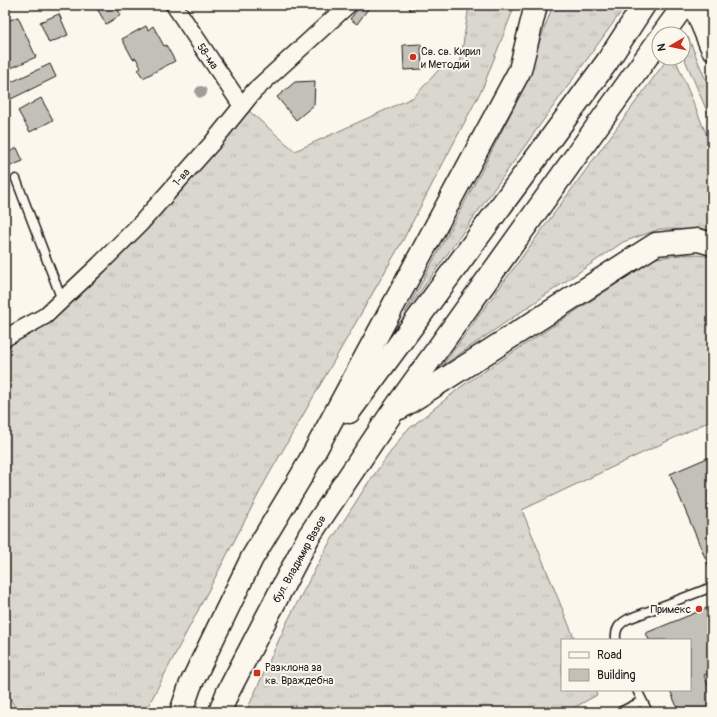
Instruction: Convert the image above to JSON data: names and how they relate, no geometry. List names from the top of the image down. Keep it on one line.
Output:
{"streets":{"main road":["бул. Владимир Вазов"],"street":["58-ма","1-ва"]},"crossings":[["58-ма","1-ва"]],"places":{"other":["Св. св. Кирил и Методий","Примекс"],"transit":["Разклона за кв. Враждебна"]},"legend":["Road","Building"],"north":"left"}
